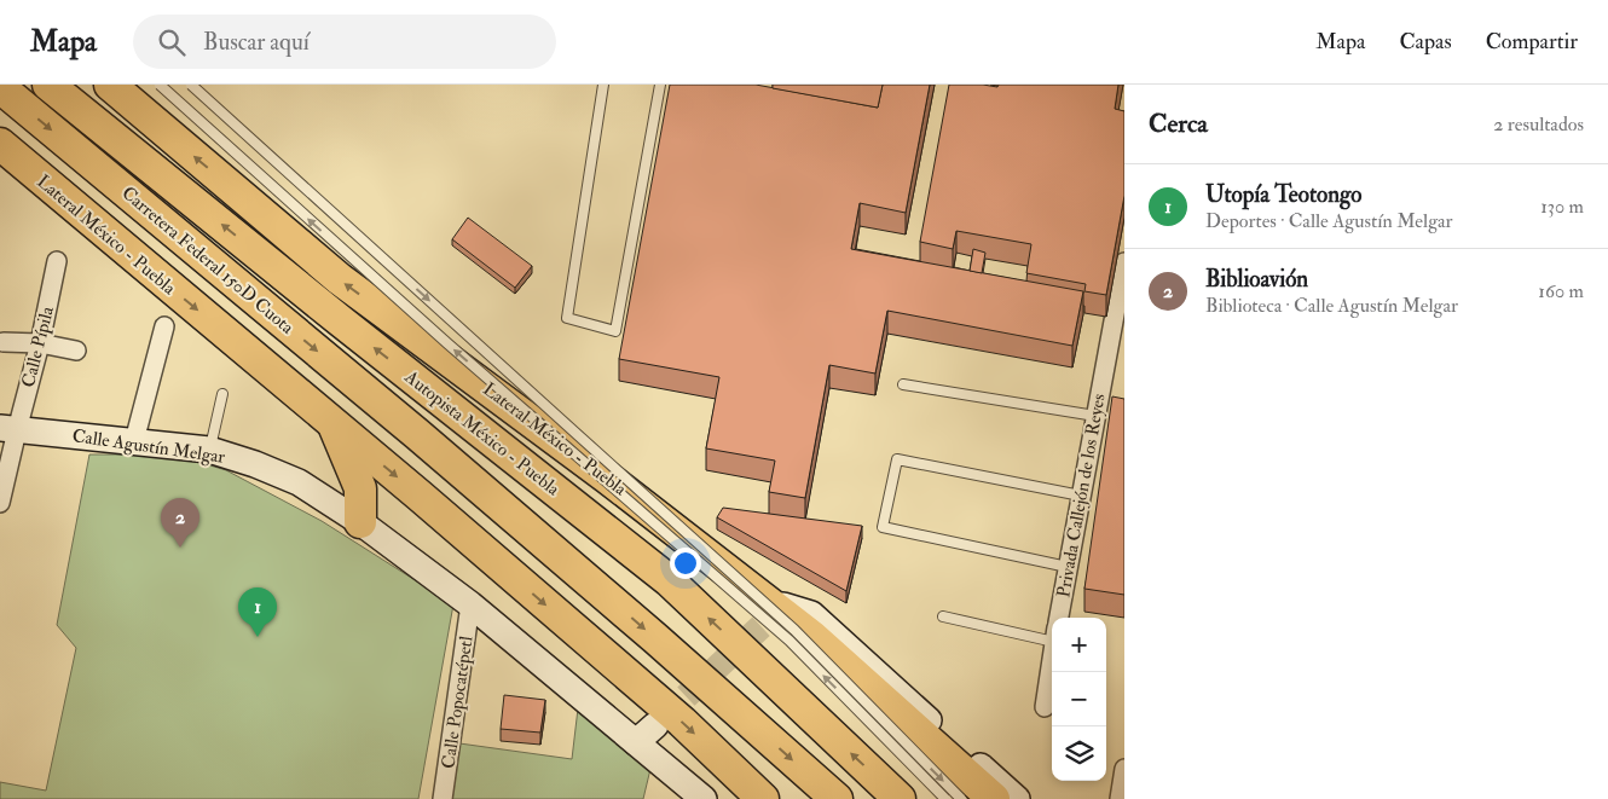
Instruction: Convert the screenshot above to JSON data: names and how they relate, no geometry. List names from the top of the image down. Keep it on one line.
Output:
{"streets":{"highway":["Lateral México - Puebla","Carretera Federal 150D Cuota","Autopista México - Puebla"],"street":["Calle Pípila","Calle Agustín Melgar","Privada Callejón de los Reyes","Calle Popocatépetl"]},"crossings":[["Calle Pípila","Calle Agustín Melgar"],["Calle Agustín Melgar","Calle Popocatépetl"]],"one_way":["Carretera Federal 150D Cuota","Autopista México - Puebla"],"page":{"header":"Mapa","search":"Buscar aquí","nav":["Mapa","Capas","Compartir"],"heading":["Cerca","2 resultados"],"list":[{"mark":"1","name":"Utopía Teotongo","note":"Deportes · Calle Agustín Melgar","value":"130 m"},{"mark":"2","name":"Biblioavión","note":"Biblioteca · Calle Agustín Melgar","value":"160 m"}],"pins":["2","1"],"map_buttons":["+","−"]}}
